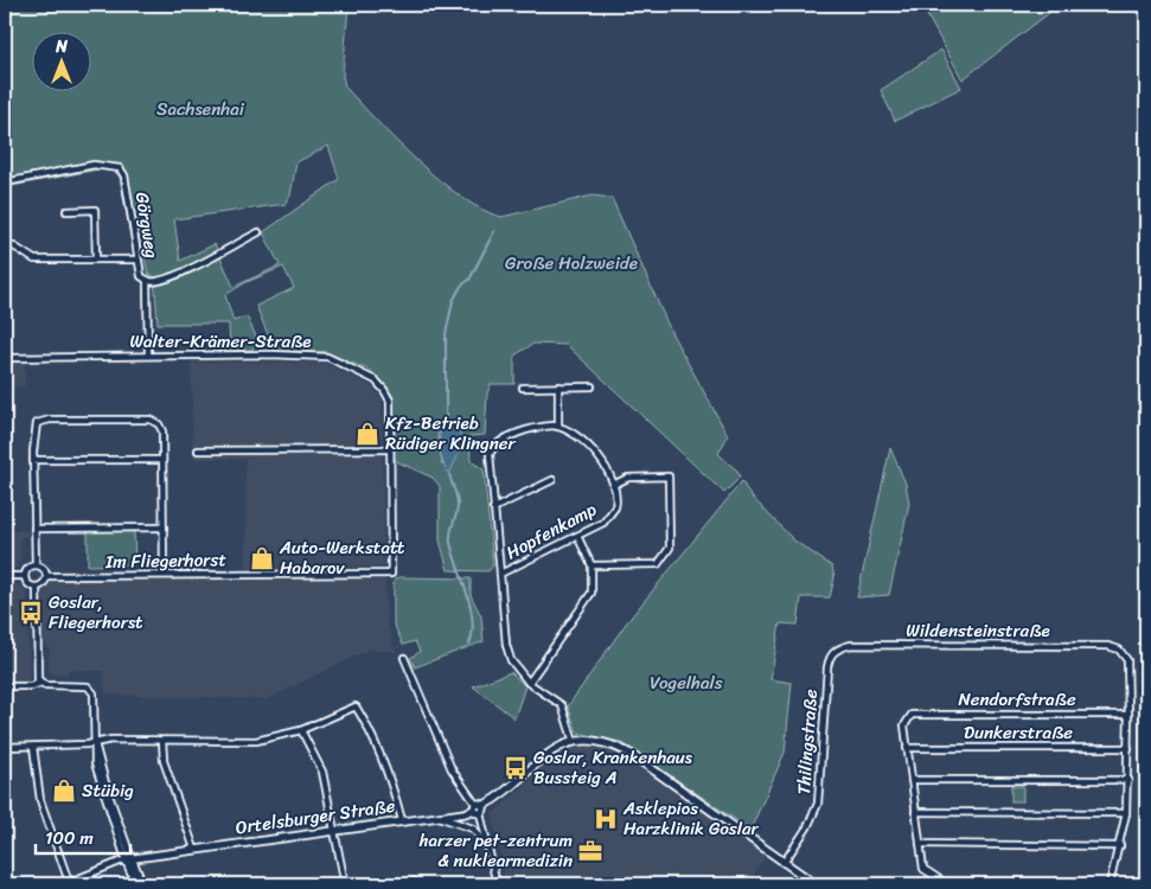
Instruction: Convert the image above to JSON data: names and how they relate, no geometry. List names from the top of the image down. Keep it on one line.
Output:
{"streets":{"street":["Görgweg","Walter-Krämer-Straße","Hopfenkamp","Im Fliegerhorst","Wildensteinstraße","Nendorfstraße","Dunkerstraße","Thilingstraße","Ortelsburger Straße"]},"crossings":[["Walter-Krämer-Straße","Im Fliegerhorst"],["Wildensteinstraße","Nendorfstraße"],["Wildensteinstraße","Thilingstraße"],["Nendorfstraße","Dunkerstraße"]],"parks":["Sachsenhai","Große Holzweide","Vogelhals"],"places":{"shop":["Kfz-Betrieb Rüdiger Klingner","Auto-Werkstatt Habarov","Stübig"],"bus stop":["Goslar, Fliegerhorst","Goslar, Krankenhaus Bussteig A"],"hospital":["Asklepios Harzklinik Goslar"],"office":["harzer pet-zentrum & nuklearmedizin"]},"scale_bar":"100 m","north":"top"}
